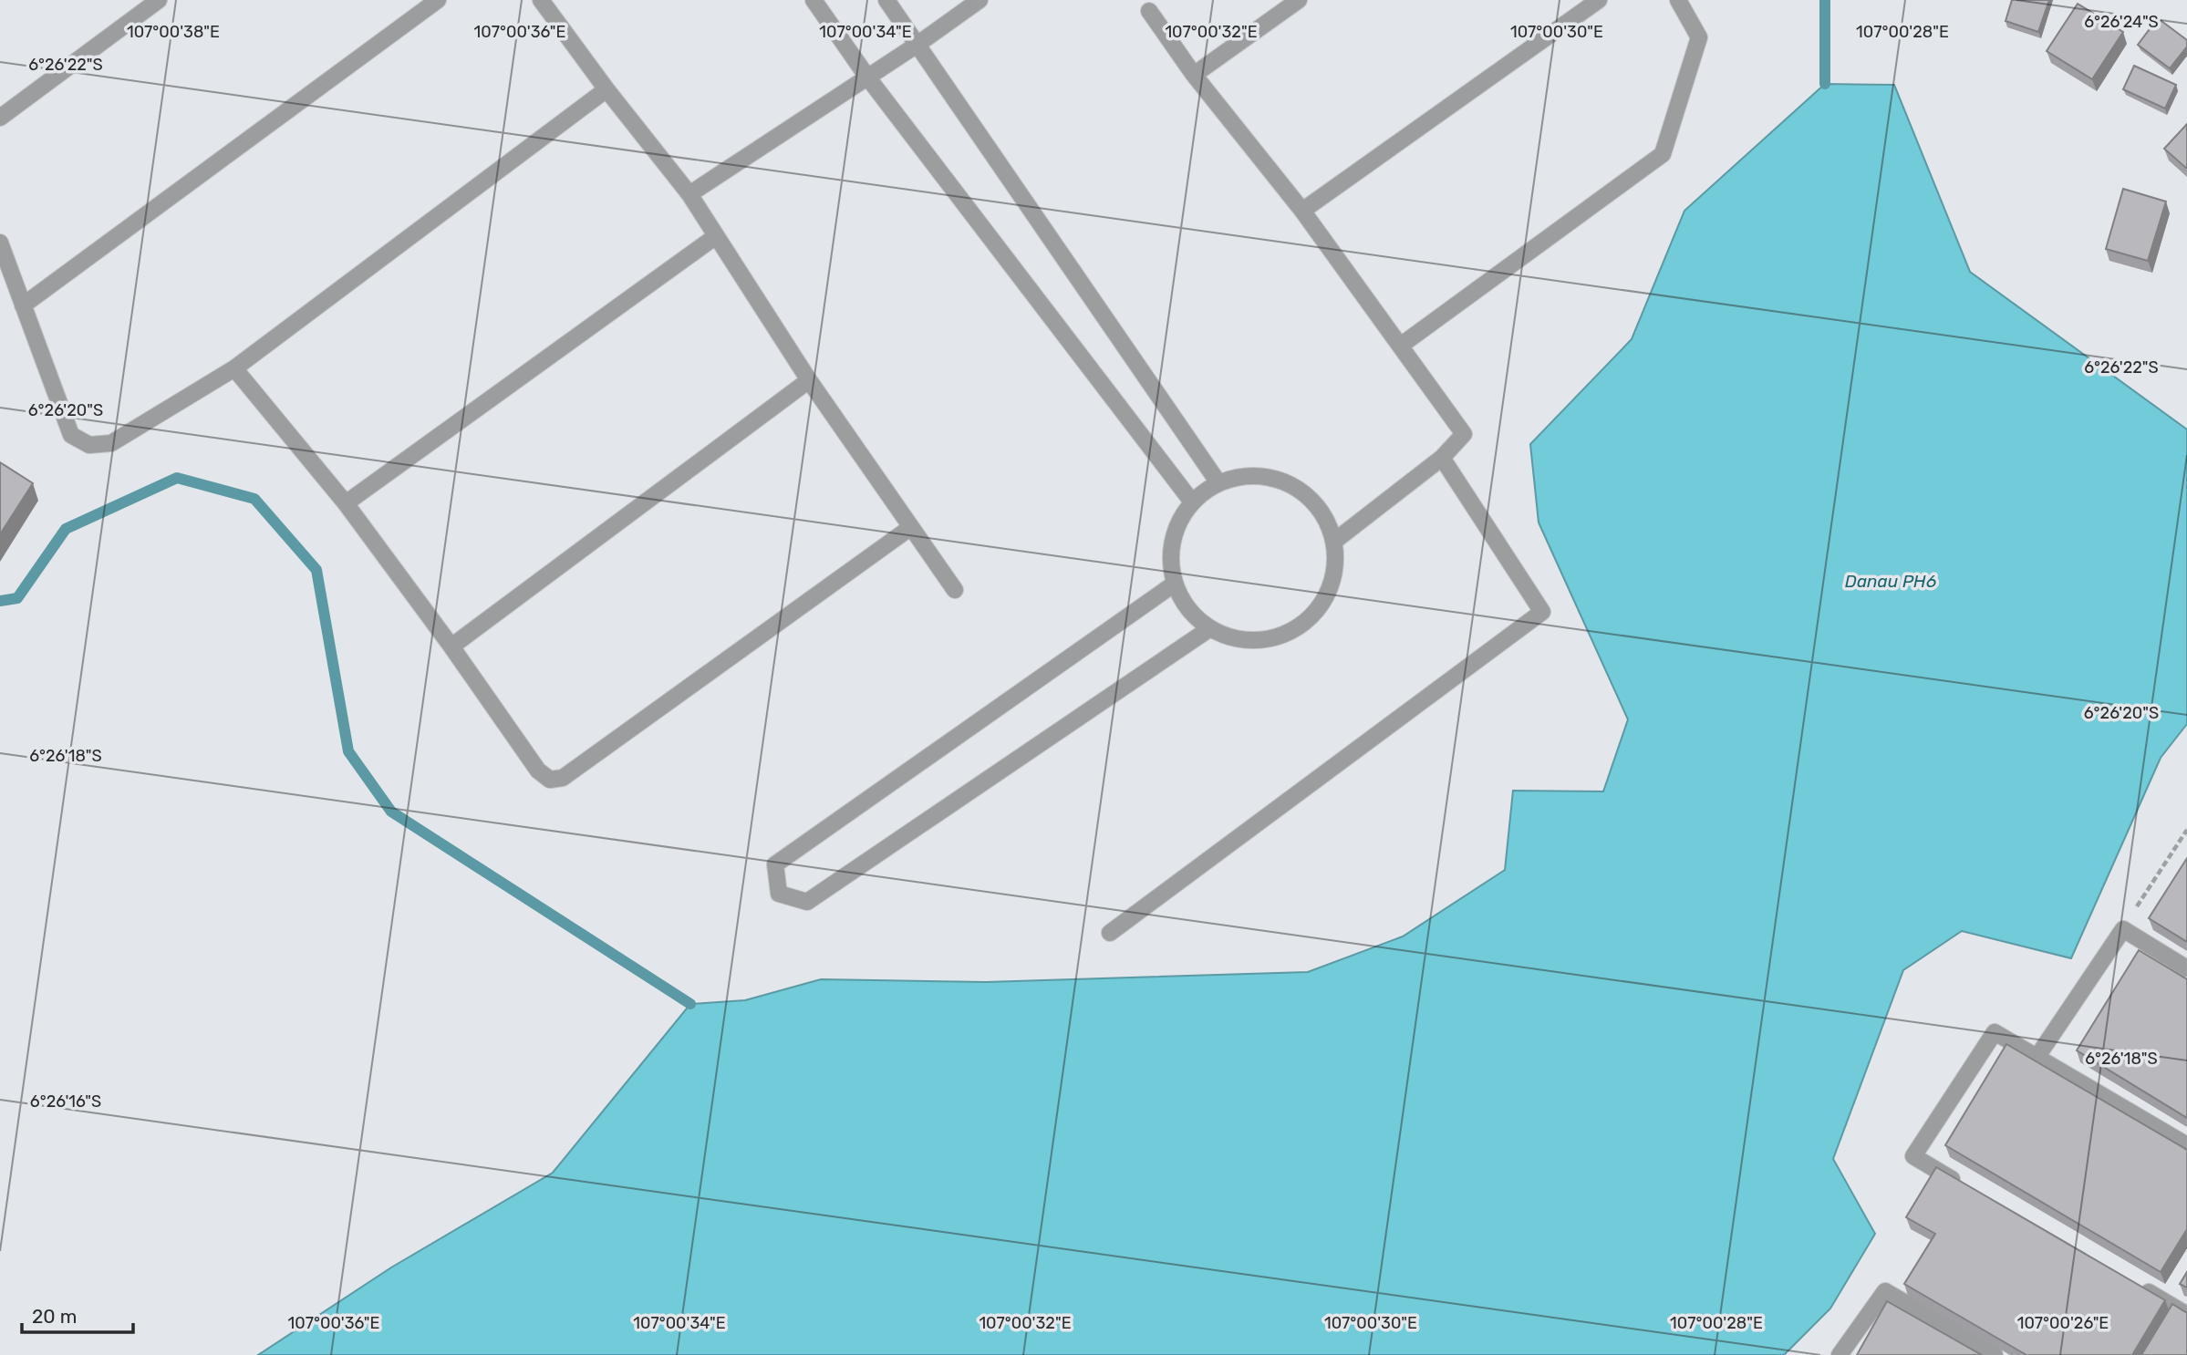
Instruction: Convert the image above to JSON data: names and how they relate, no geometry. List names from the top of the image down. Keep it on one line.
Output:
{"water":["Danau PH6"],"scale_bar":"20 m","coordinates":["6°26'24\"S","107°00'38\"E","107°00'36\"E","107°00'34\"E","107°00'32\"E","107°00'30\"E","107°00'28\"E","6°26'22\"S","6°26'20\"S","6°26'18\"S","6°26'16\"S","107°00'26\"E"]}
